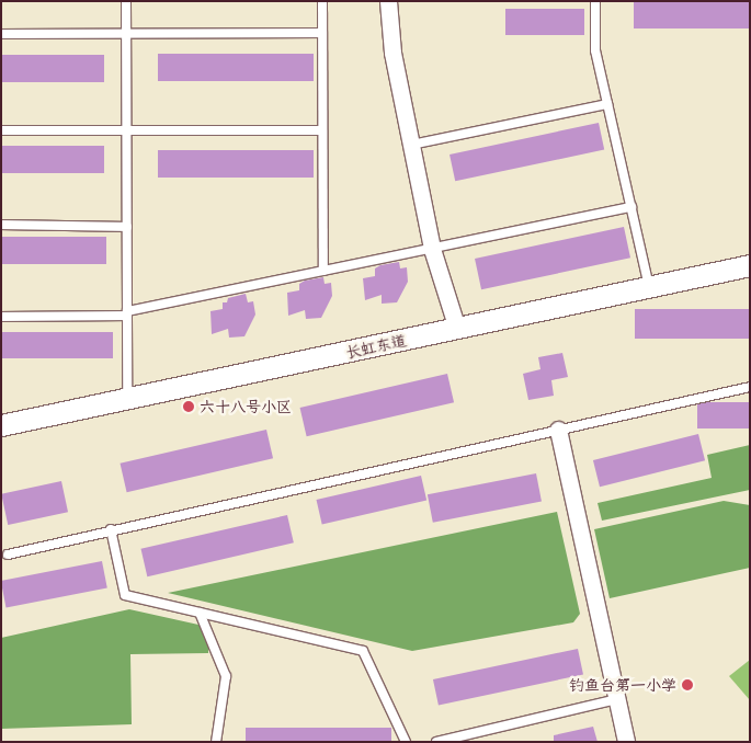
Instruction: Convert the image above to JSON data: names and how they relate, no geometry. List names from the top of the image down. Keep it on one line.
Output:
{"streets":{"street":["长虹东道"]},"places":["六十八号小区","钓鱼台第一小学"]}
